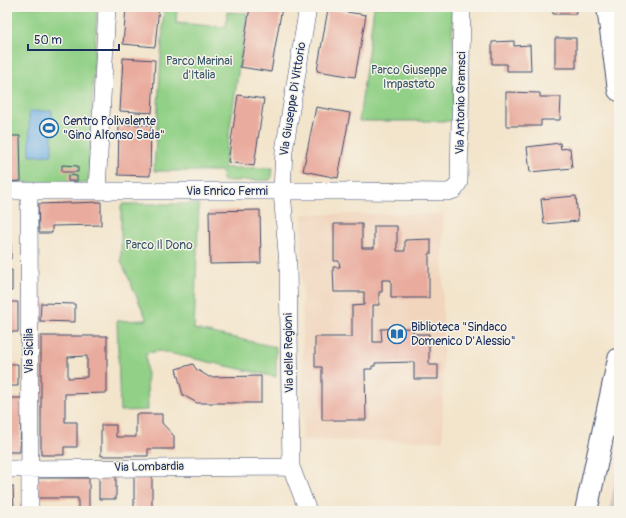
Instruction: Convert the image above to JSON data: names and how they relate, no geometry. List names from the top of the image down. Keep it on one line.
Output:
{"streets":{"street":["Via Giuseppe Di Vittorio","Via Antonio Gramsci","Via Enrico Fermi","Via Sicilia","Via delle Regioni","Via Lombardia"]},"crossings":[["Via Giuseppe Di Vittorio","Via Enrico Fermi"],["Via Giuseppe Di Vittorio","Via delle Regioni"],["Via Antonio Gramsci","Via Enrico Fermi"],["Via Enrico Fermi","Via Sicilia"],["Via Enrico Fermi","Via delle Regioni"],["Via Sicilia","Via Lombardia"],["Via delle Regioni","Via Lombardia"]],"parks":["Parco Marinai d'Italia","Parco Giuseppe Impastato","Parco Il Dono"],"places":{"sports":["Centro Polivalente \"Gino Alfonso Sada\""],"library":["Biblioteca \"Sindaco Domenico D'Alessio\""]},"scale_bar":"50 m"}
